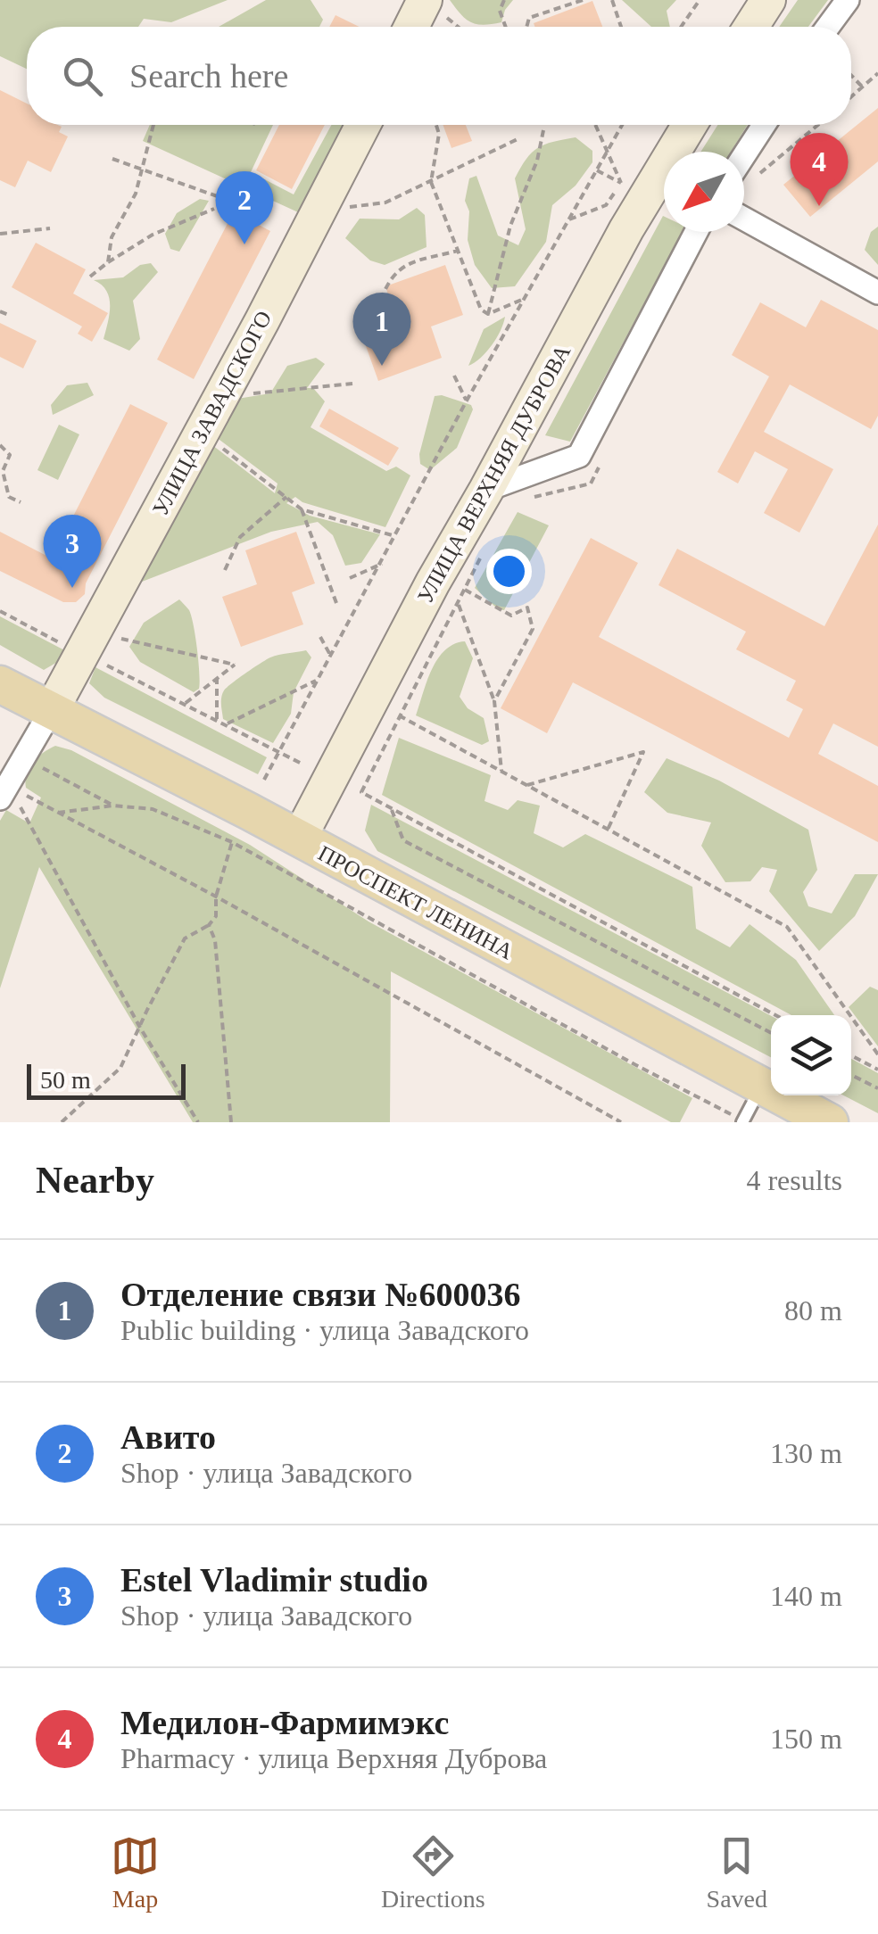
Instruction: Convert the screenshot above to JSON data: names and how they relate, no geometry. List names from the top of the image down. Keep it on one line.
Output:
{"streets":{"main road":["УЛИЦА ЗАВАДСКОГО","УЛИЦА ВЕРХНЯЯ ДУБРОВА","ПРОСПЕКТ ЛЕНИНА"]},"crossings":[["УЛИЦА ЗАВАДСКОГО","ПРОСПЕКТ ЛЕНИНА"],["УЛИЦА ВЕРХНЯЯ ДУБРОВА","ПРОСПЕКТ ЛЕНИНА"]],"scale_bar":"50 m","north":"bottom left","page":{"search":"Search here","pins":["4","2","1","3"],"scale":"50 m","heading":["Nearby","4 results"],"list":[{"mark":"1","name":"Отделение связи №600036","note":"Public building · улица Завадского","value":"80 m"},{"mark":"2","name":"Авито","note":"Shop · улица Завадского","value":"130 m"},{"mark":"3","name":"Estel Vladimir studio","note":"Shop · улица Завадского","value":"140 m"},{"mark":"4","name":"Медилон-Фармимэкс","note":"Pharmacy · улица Верхняя Дуброва","value":"150 m"}],"nav":["Map","Directions","Saved"]}}
